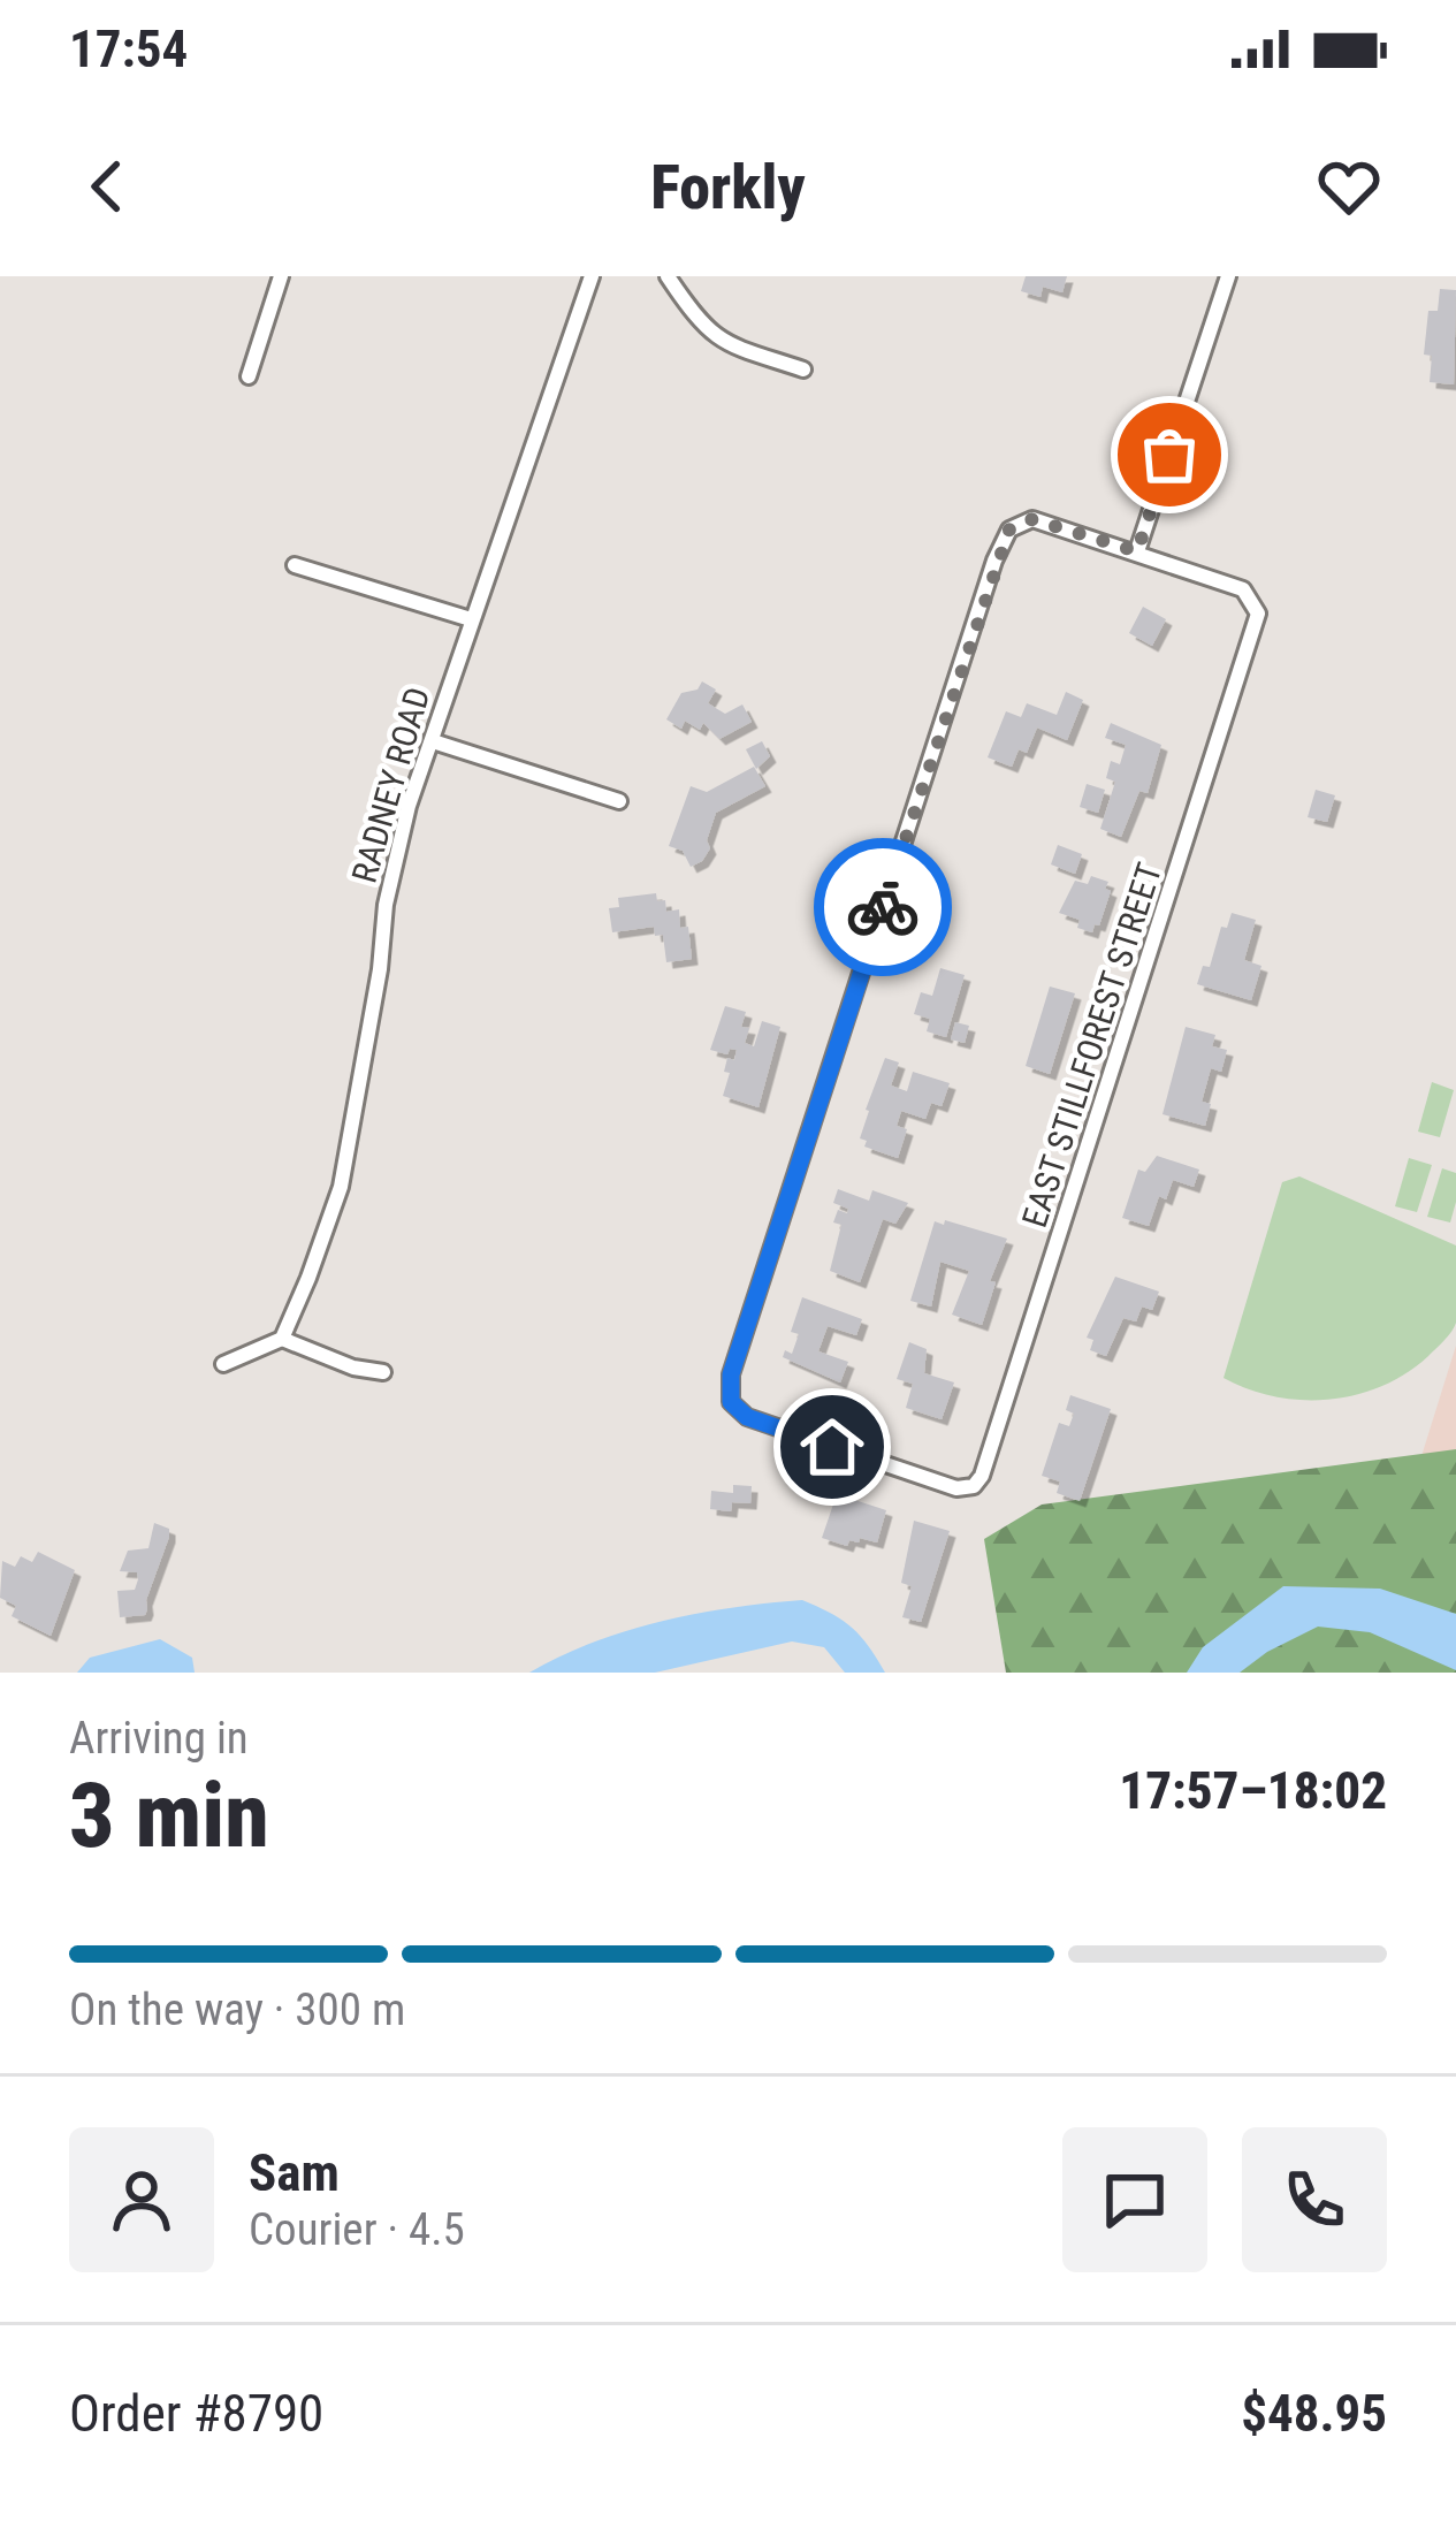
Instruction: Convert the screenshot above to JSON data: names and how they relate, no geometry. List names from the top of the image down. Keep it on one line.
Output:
{"streets":{"street":["RADNEY ROAD","EAST STILLFOREST STREET"]},"page":{"status":"17:54","header":"Forkly","heading":["3 min","Arriving in","17:57–18:02"],"panel":["Sam","Courier · 4.5","Order #8790","$48.95"],"bar":"On the way · 300 m"}}
